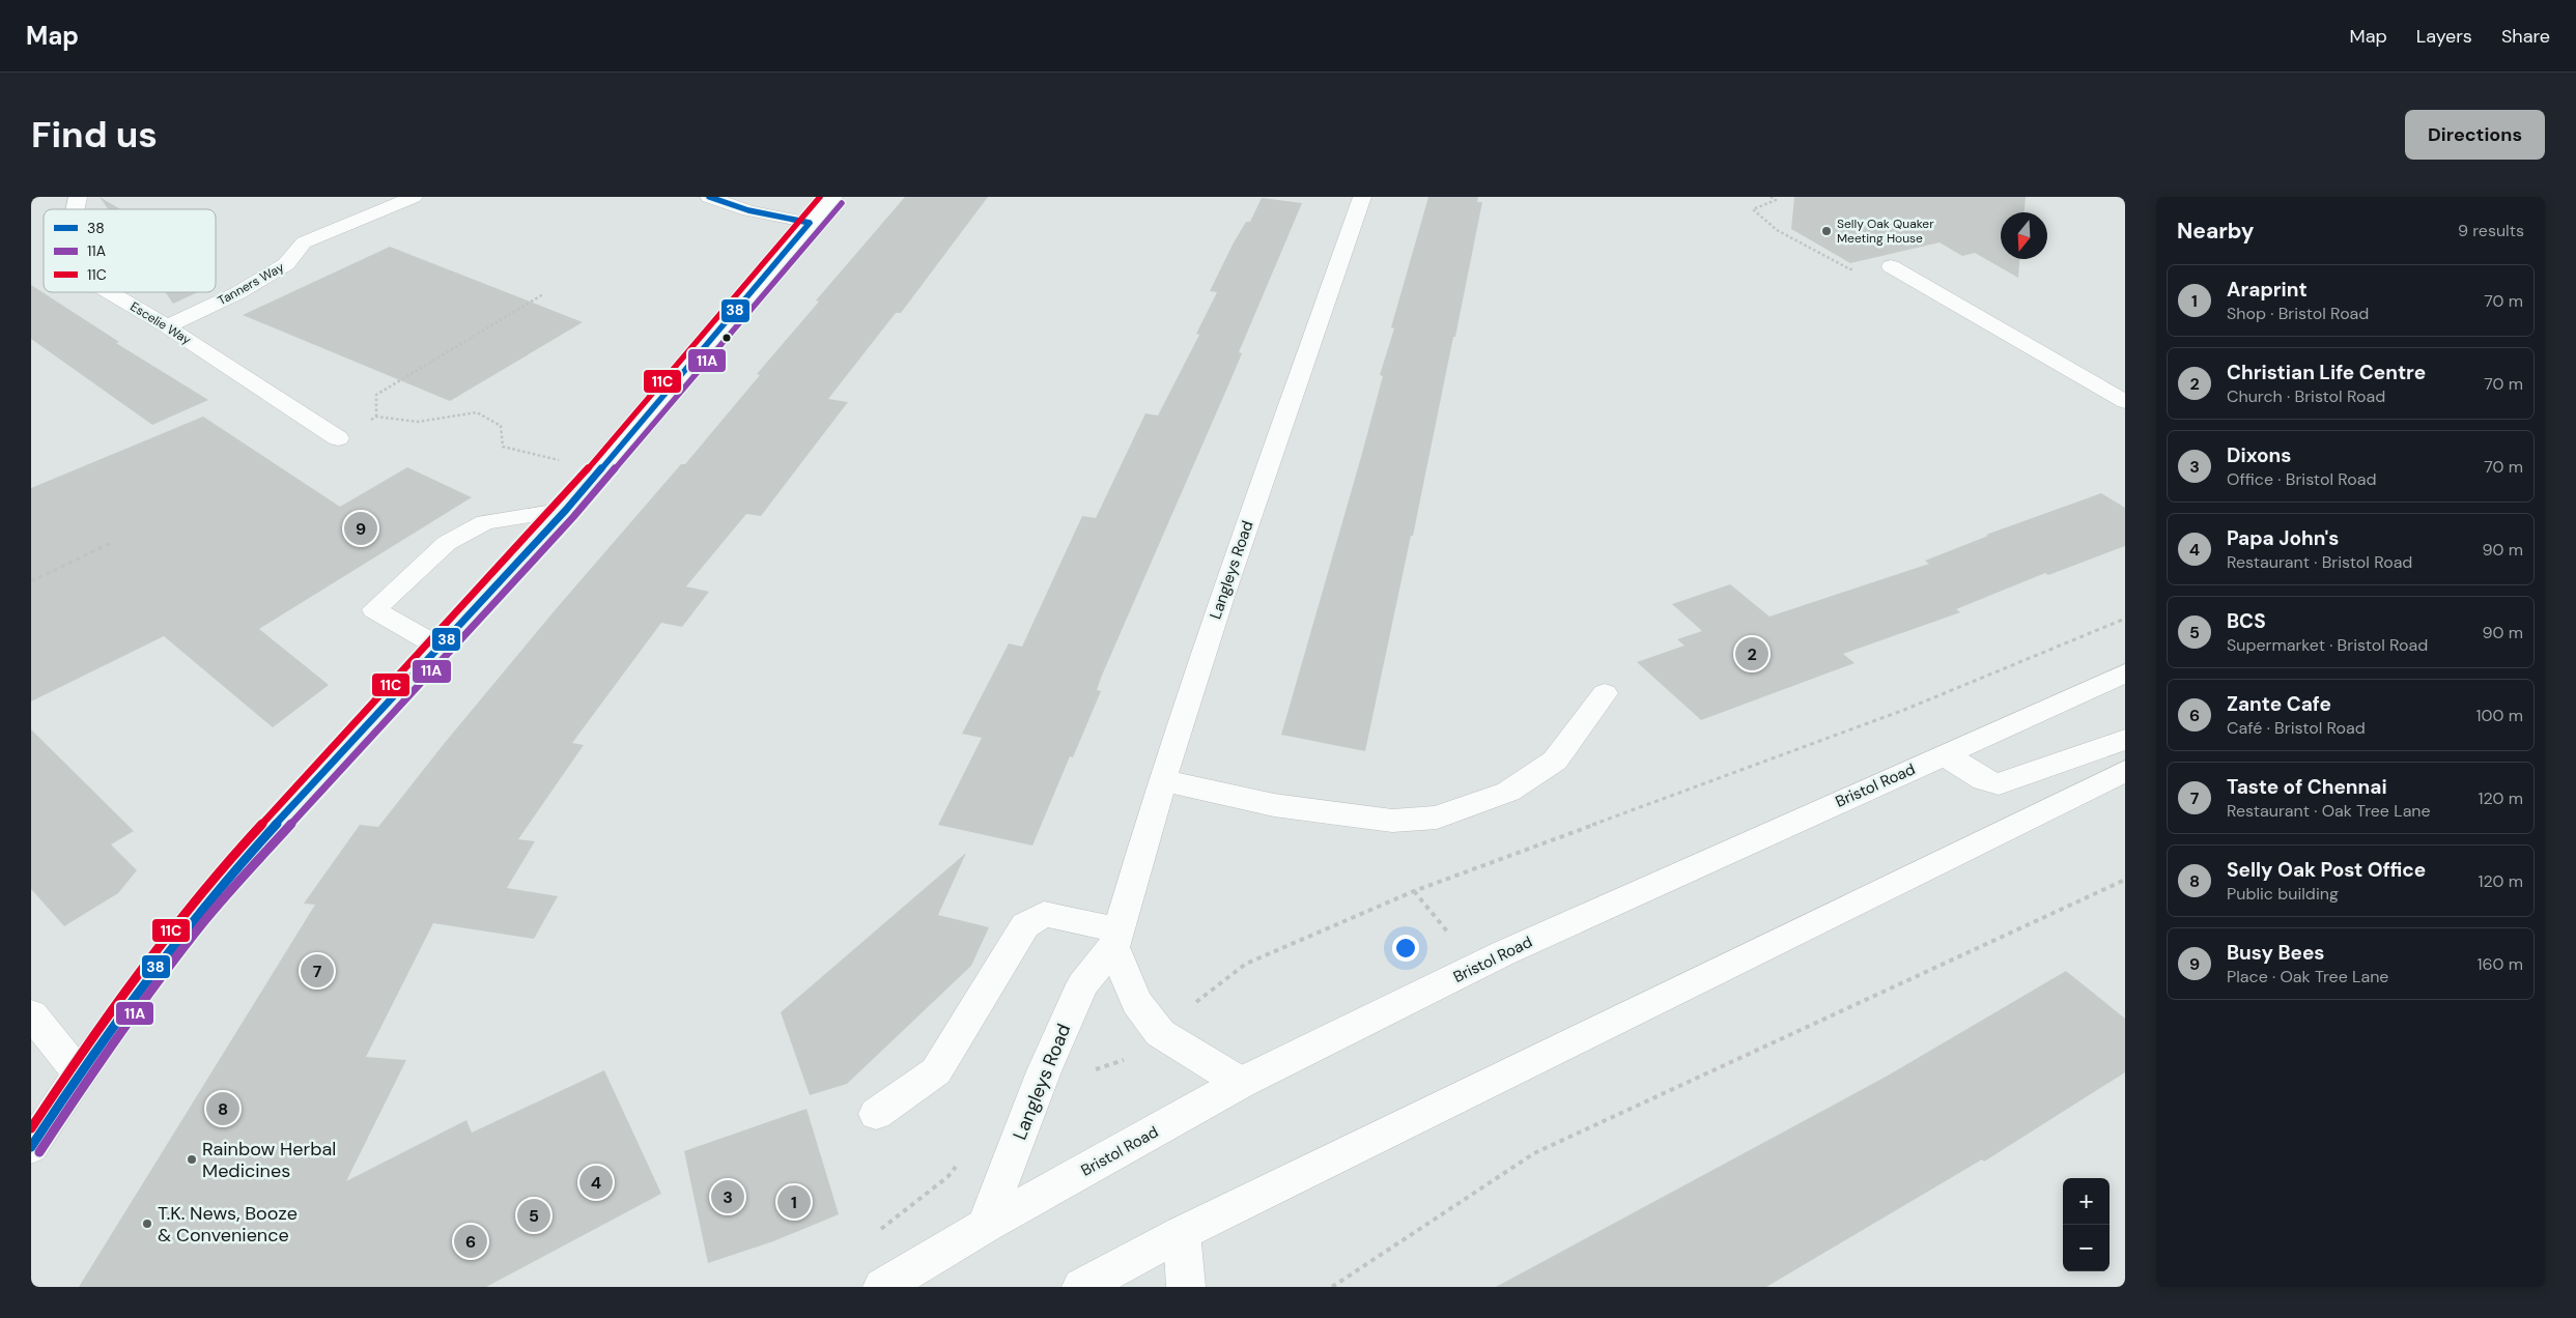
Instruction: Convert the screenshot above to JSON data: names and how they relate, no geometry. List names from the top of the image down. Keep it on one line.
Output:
{"streets":{"main road":["Tanners Way","Escelie Way","Langleys Road","Bristol Road"]},"crossings":[["Tanners Way","Escelie Way"],["Langleys Road","Bristol Road"]],"places":["Selly Oak Quaker Meeting House","Rainbow Herbal Medicines","T.K. News, Booze & Convenience"],"lines":["transit line 38","transit line 11C","transit line 11A"],"legend":["38","11A","11C"],"north":"bottom","page":{"header":"Map","nav":["Map","Layers","Share"],"buttons":"Directions","title":"Find us","heading":["Nearby","9 results"],"list":[{"mark":"1","name":"Araprint","note":"Shop · Bristol Road","value":"70 m"},{"mark":"2","name":"Christian Life Centre","note":"Church · Bristol Road","value":"70 m"},{"mark":"3","name":"Dixons","note":"Office · Bristol Road","value":"70 m"},{"mark":"4","name":"Papa John's","note":"Restaurant · Bristol Road","value":"90 m"},{"mark":"5","name":"BCS","note":"Supermarket · Bristol Road","value":"90 m"},{"mark":"6","name":"Zante Cafe","note":"Café · Bristol Road","value":"100 m"},{"mark":"7","name":"Taste of Chennai","note":"Restaurant · Oak Tree Lane","value":"120 m"},{"mark":"8","name":"Selly Oak Post Office","note":"Public building","value":"120 m"},{"mark":"9","name":"Busy Bees","note":"Place · Oak Tree Lane","value":"160 m"}],"pins":["9","2","7","8","4","3","1","5","6"],"map_buttons":["+","−"]}}
